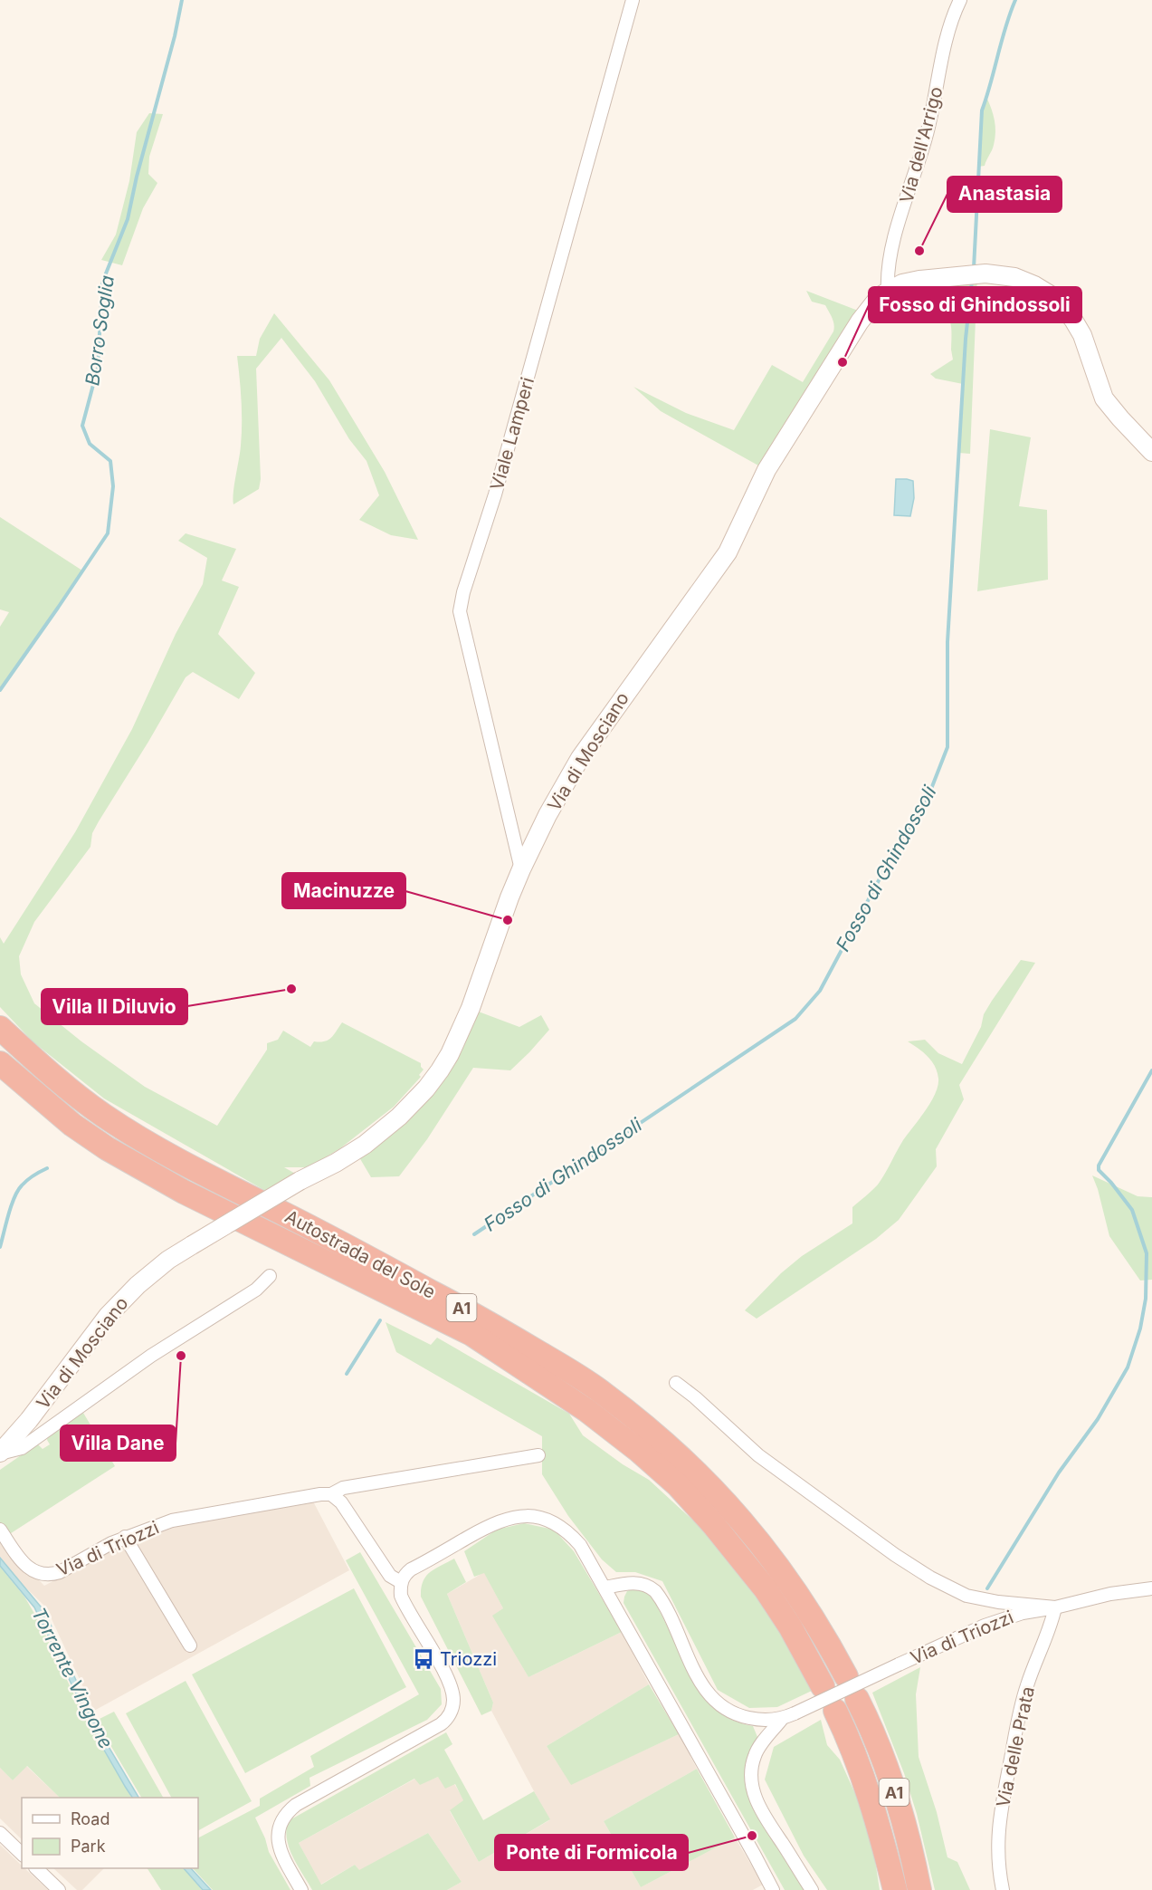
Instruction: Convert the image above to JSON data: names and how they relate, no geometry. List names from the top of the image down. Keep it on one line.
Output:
{"streets":{"highway":["Autostrada del Sole","A1"],"main road":["Via di Mosciano"],"street":["Via dell'Arrigo","Viale Lamperi","Via di Triozzi","Via delle Prata"]},"crossings":[["Via dell'Arrigo","Via di Mosciano"],["Viale Lamperi","Via di Mosciano"],["Via di Triozzi","Via delle Prata"]],"water":["Borro Soglia","Fosso di Ghindossoli","Torrente Vingone"],"places":{"other":["Anastasia","Fosso di Ghindossoli","Macinuzze","Villa Il Diluvio","Villa Dane","Ponte di Formicola"],"bus stop":["Triozzi"]},"legend":["Road","Park"]}
